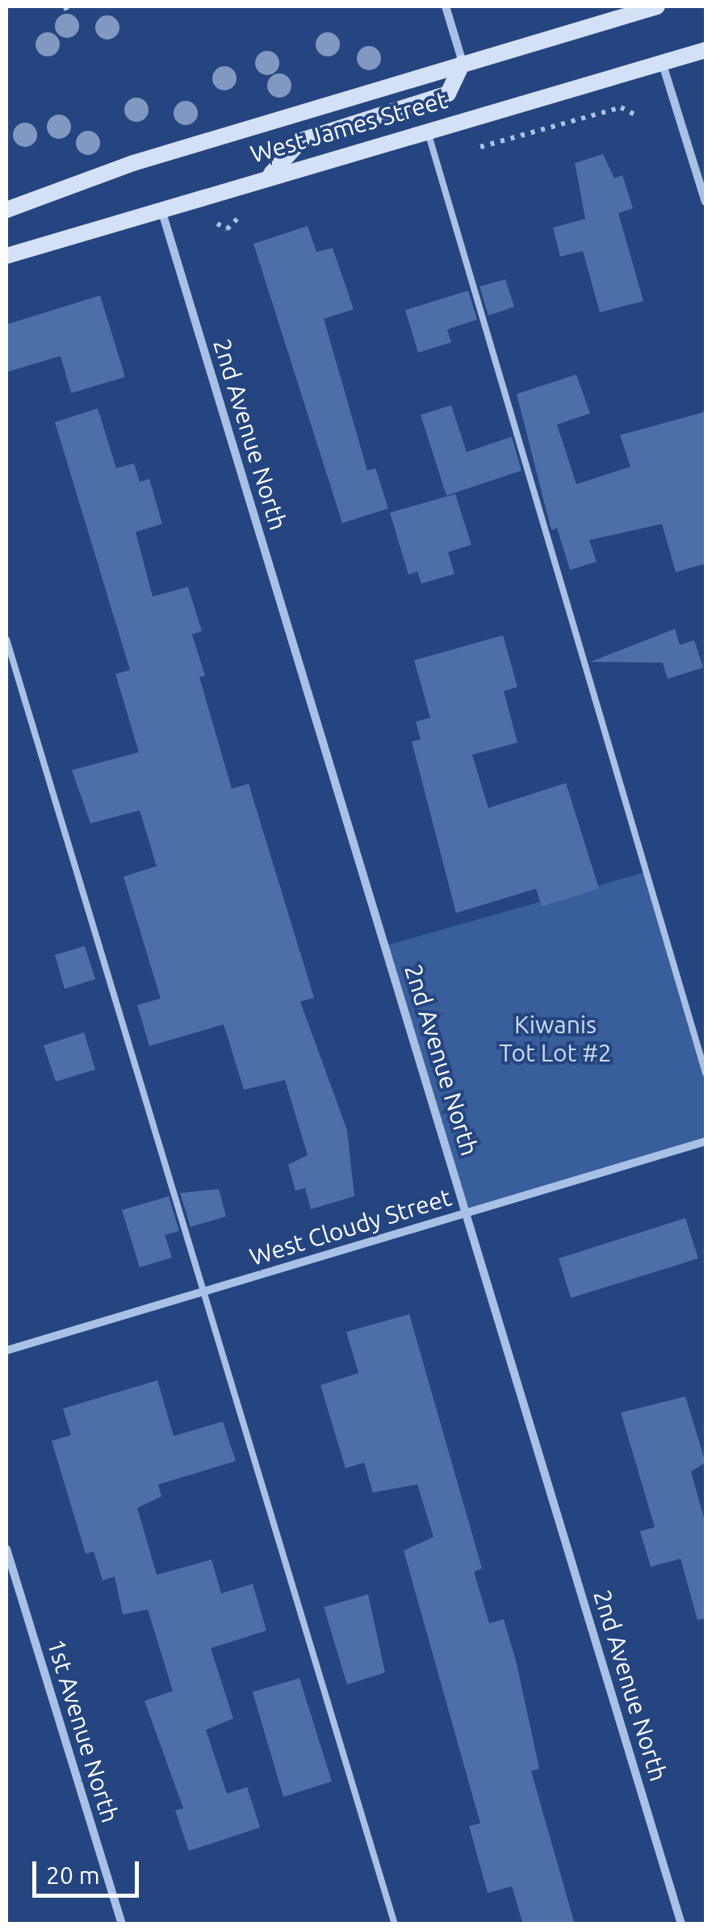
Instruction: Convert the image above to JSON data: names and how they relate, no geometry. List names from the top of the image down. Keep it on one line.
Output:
{"streets":{"main road":["West James Street"],"street":["2nd Avenue North","West Cloudy Street","1st Avenue North"]},"crossings":[["West James Street","2nd Avenue North"],["2nd Avenue North","West Cloudy Street"]],"parks":["Kiwanis Tot Lot #2"],"scale_bar":"20 m"}
